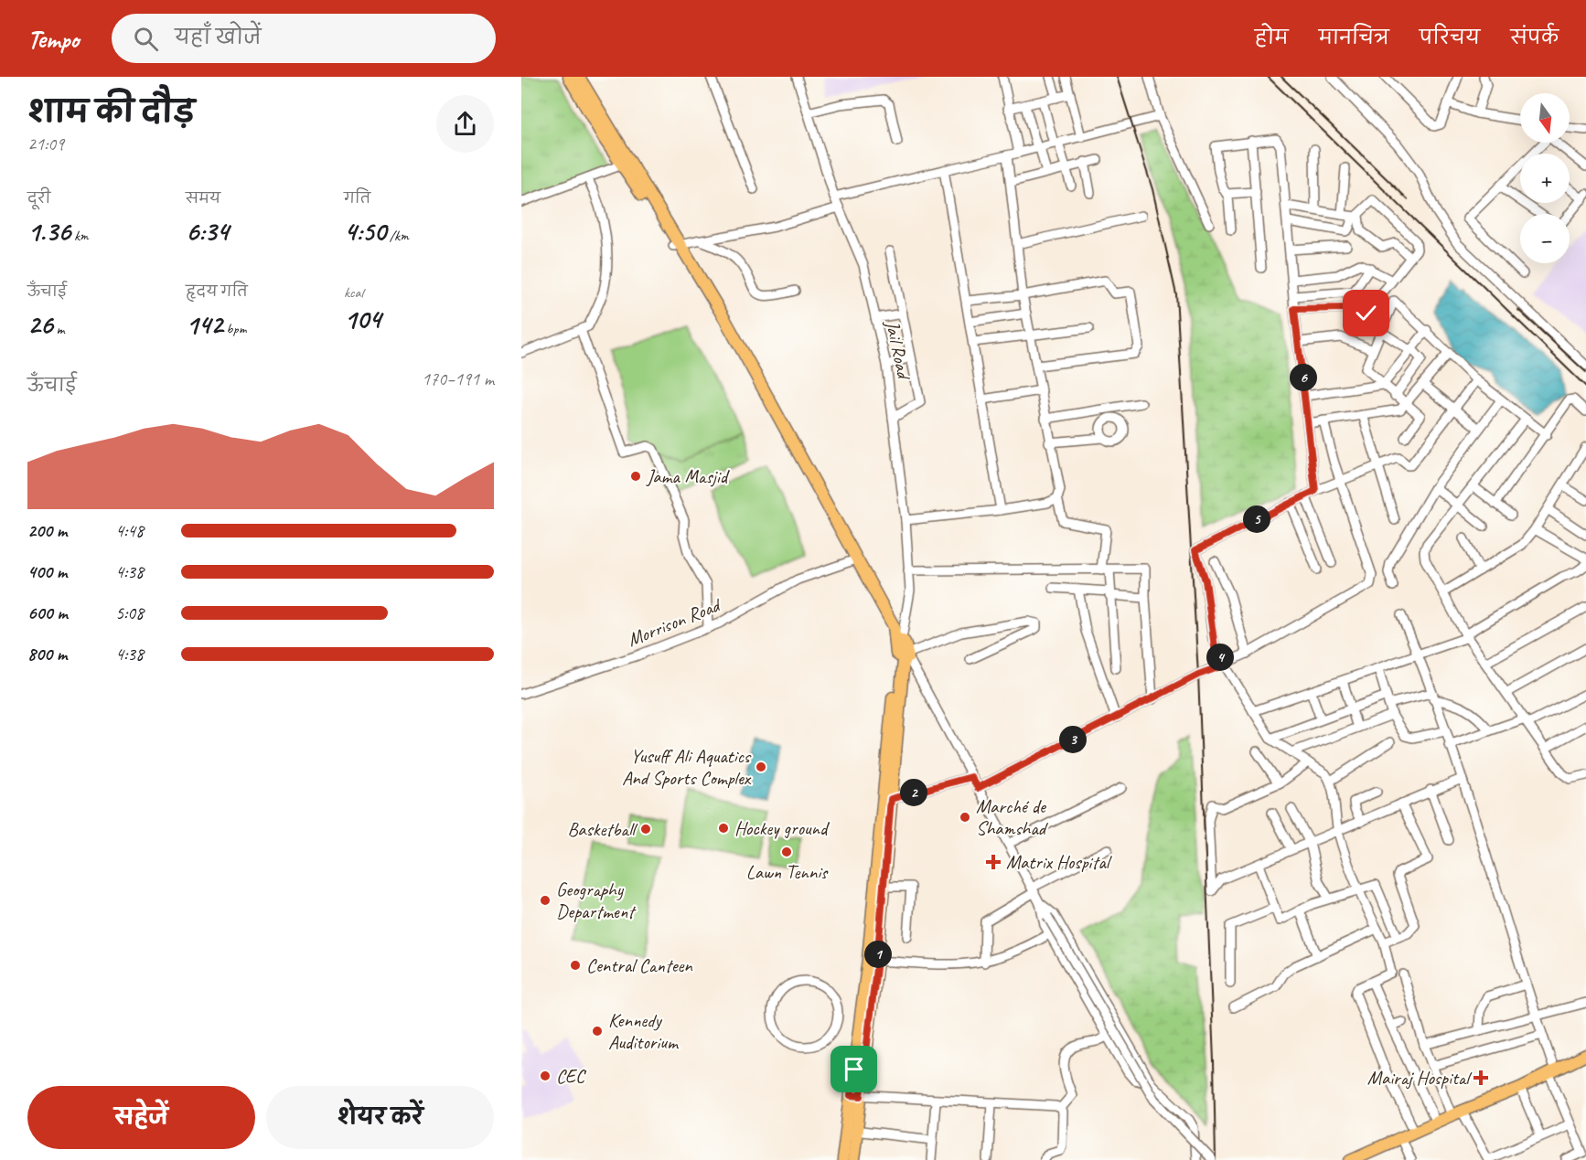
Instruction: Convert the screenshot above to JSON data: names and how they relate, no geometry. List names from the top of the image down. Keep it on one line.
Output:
{"streets":{"street":["Jail Road","Morrison Road"]},"places":{"other":["Jama Masjid","Yusuff Ali Aquatics And Sports Complex","Marché de Shamshad","Hockey ground","Basketball","Lawn Tennis","Geography Department","Central Canteen","Kennedy Auditorium","CEC"],"health":["Matrix Hospital","Mairaj Hospital"]},"north":"bottom","page":{"header":"Tempo","search":"यहाँ खोजें","nav":["होम","मानचित्र","परिचय","संपर्क"],"heading":["शाम की दौड़","21:09"],"map_buttons":["+","−"],"stats":[["दूरी","1.36 km"],["समय","6:34"],["गति","4:50 /km"],["ऊँचाई","26 m"],["हृदय गति","142 bpm"],["kcal","104"]],"chart":["ऊँचाई","170–191 m"],"pins":["6","5","4","3","2","1"],"list":[{"name":"200 m","note":"4:48"},{"name":"400 m","note":"4:38"},{"name":"600 m","note":"5:08"},{"name":"800 m","note":"4:38"}],"buttons":["सहेजें","शेयर करें"]}}
